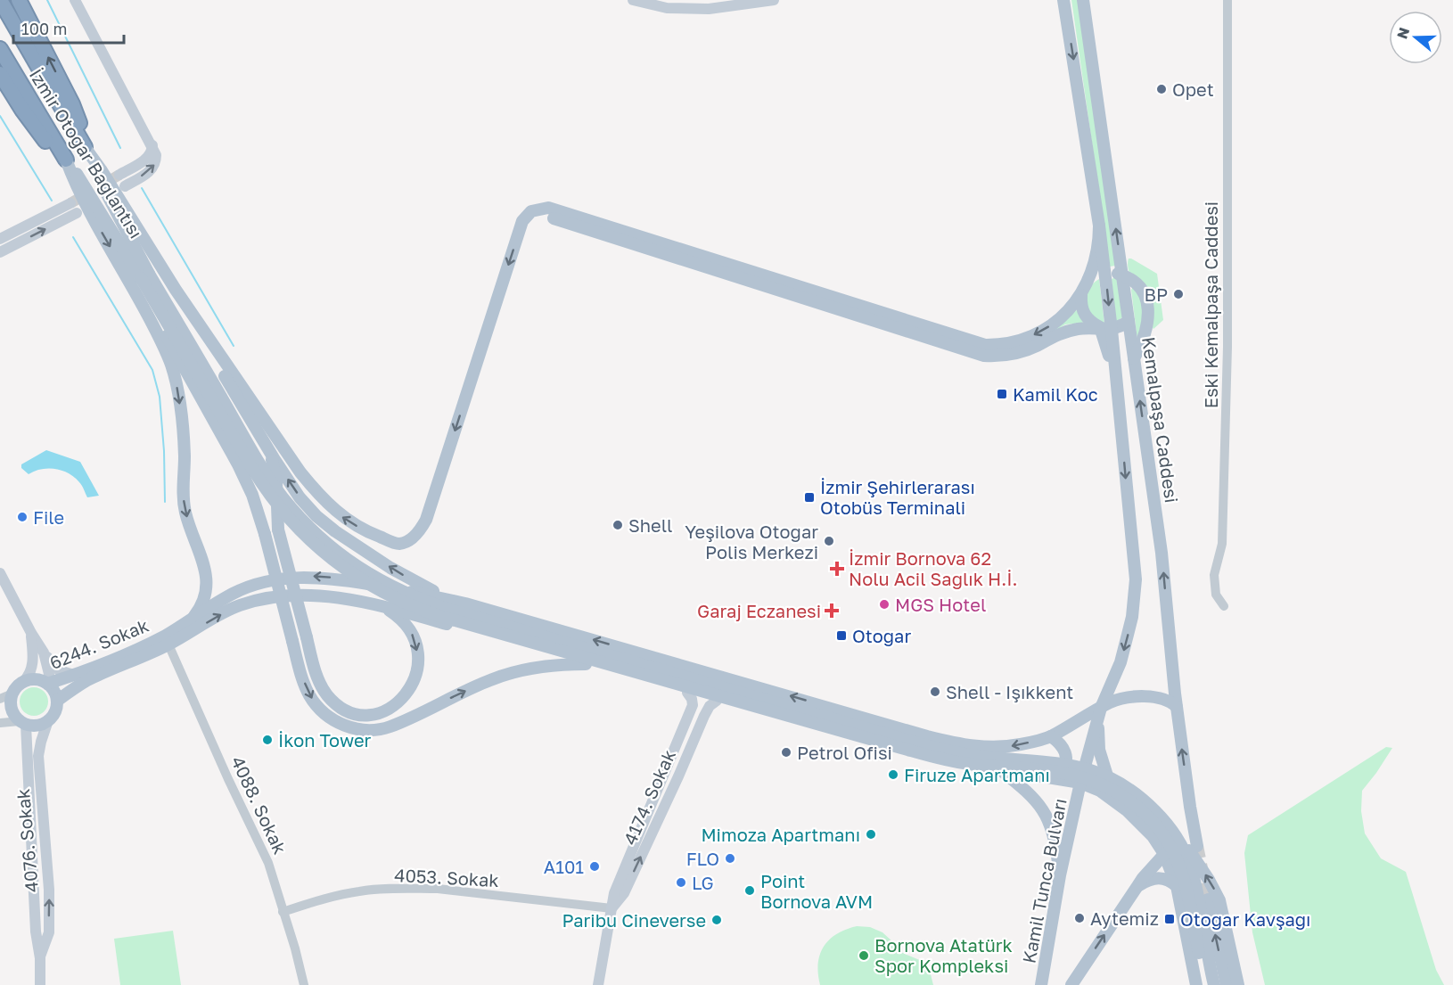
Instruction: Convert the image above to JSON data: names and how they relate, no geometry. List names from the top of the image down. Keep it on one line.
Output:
{"streets":{"highway":["İzmir Otogar Bağlantısı"],"main road":["Kemalpaşa Caddesi","6244. Sokak","4174. Sokak","4076. Sokak","Kamil Tunca Bulvarı"],"street":["Eski Kemalpaşa Caddesi","4088. Sokak","4053. Sokak"]},"crossings":[["6244. Sokak","4088. Sokak"],["6244. Sokak","4076. Sokak"],["4174. Sokak","4053. Sokak"],["4088. Sokak","4053. Sokak"]],"one_way":["İzmir Otogar Bağlantısı"],"places":{"other":["Opet","BP","File","Shell","Yeşilova Otogar Polis Merkezi","MGS Hotel","Shell - Işıkkent","İkon Tower","Petrol Ofisi","Firuze Apartmanı","Mimoza Apartmanı","FLO","A101","LG","Point Bornova AVM","Aytemiz","Paribu Cineverse","Bornova Atatürk Spor Kompleksi"],"transit":["Kamil Koc","İzmir Şehirlerarası Otobüs Terminali","Otogar","Otogar Kavşağı"],"health":["İzmir Bornova 62 Nolu Acil Sağlık H.İ.","Garaj Eczanesi"]},"scale_bar":"100 m","north":"left"}
